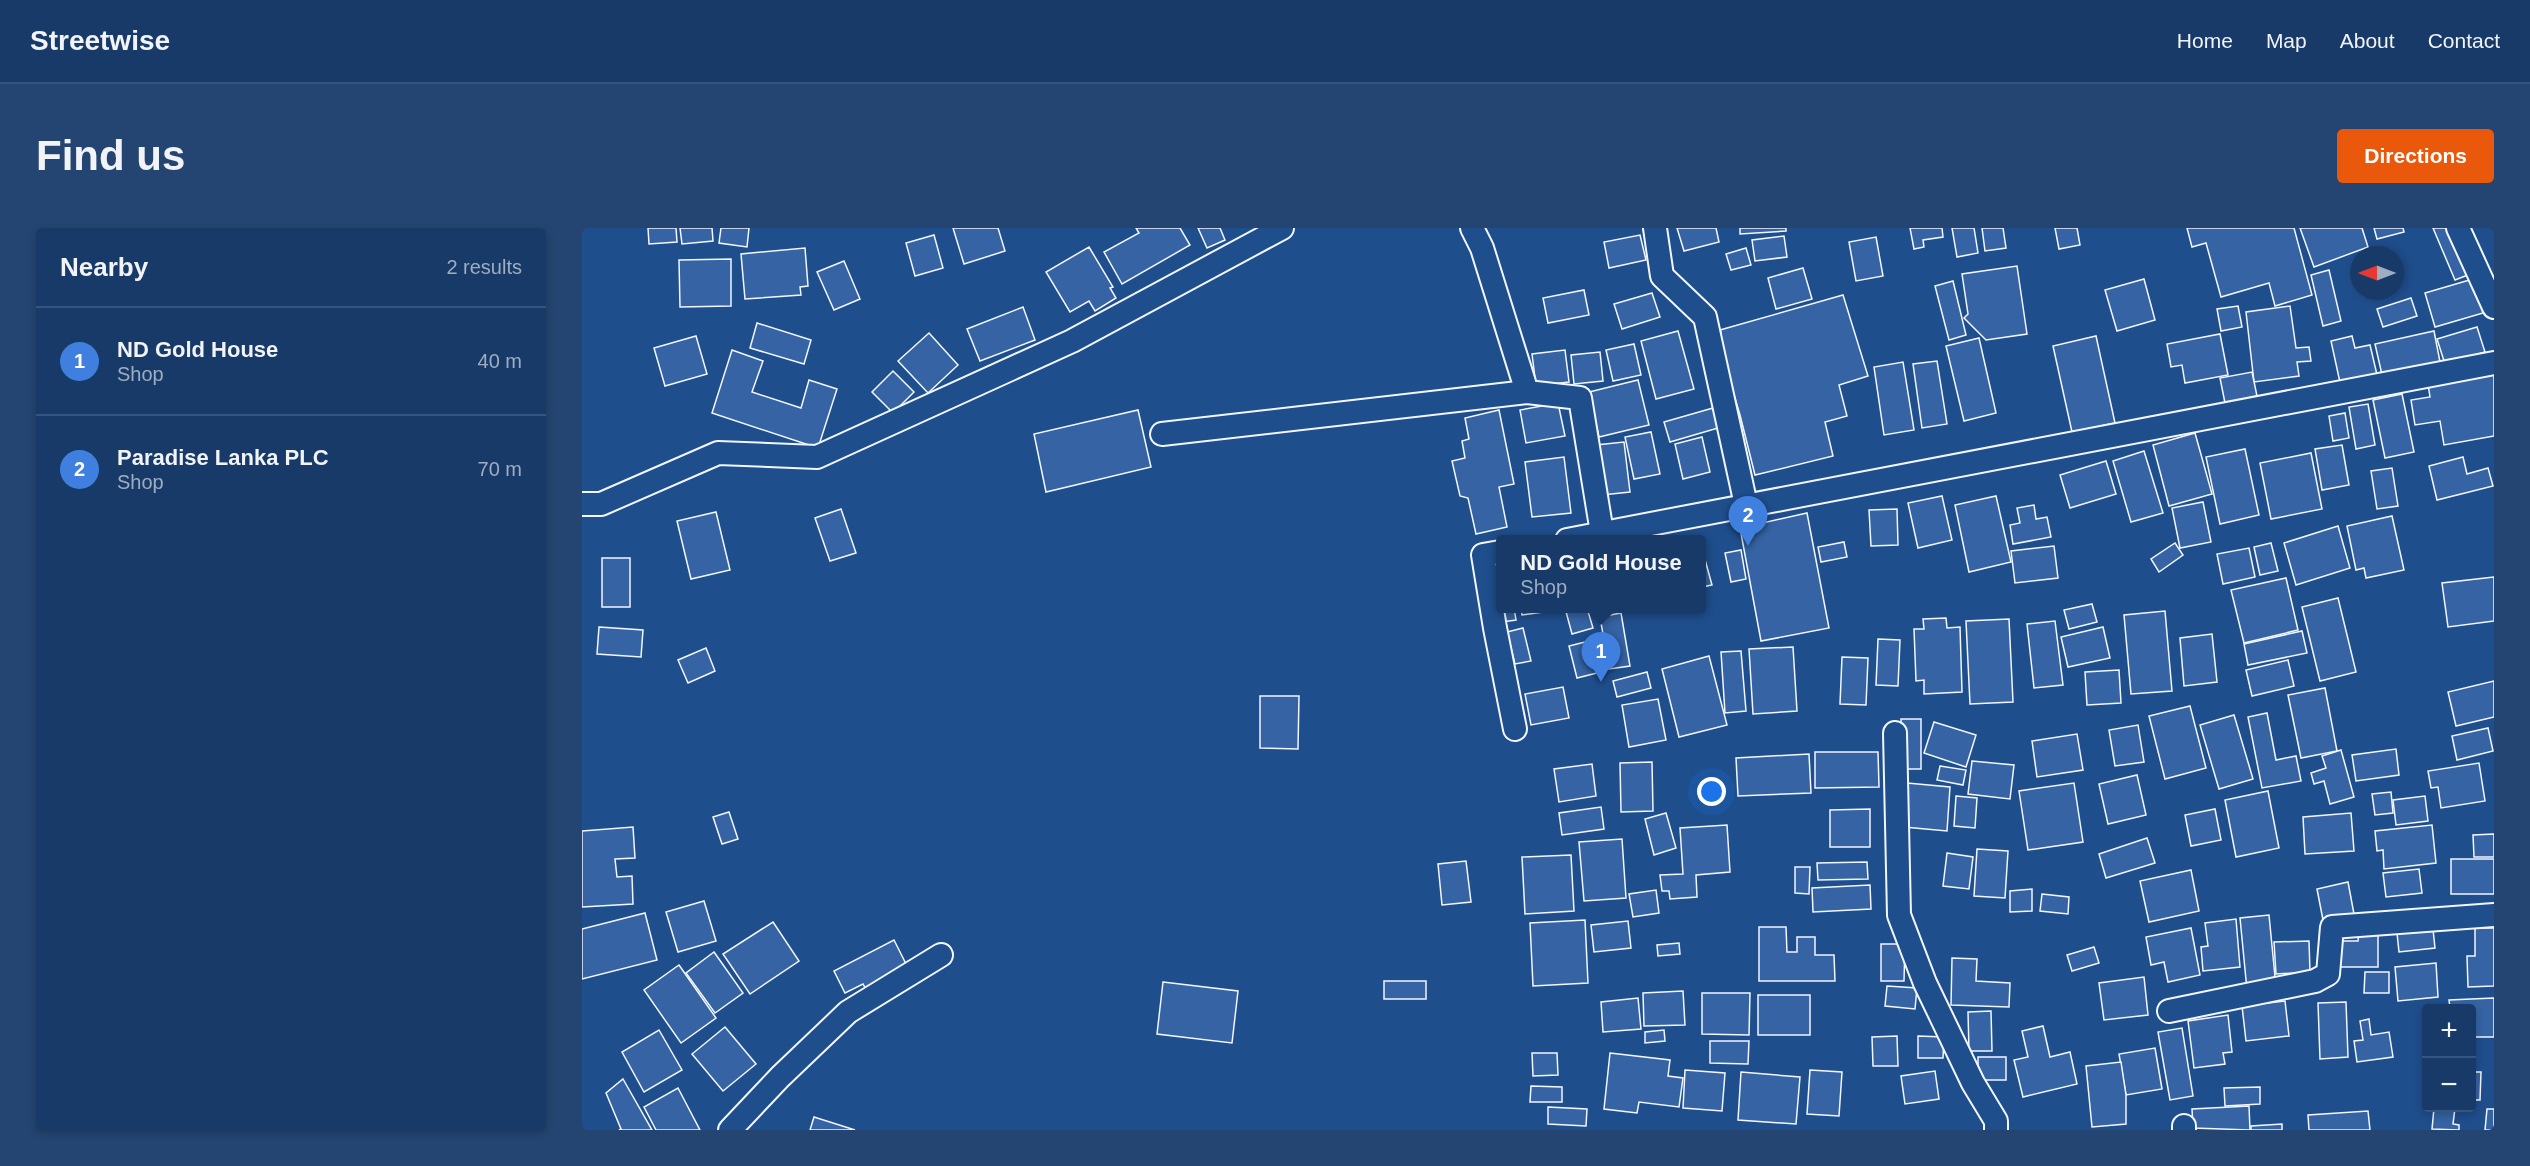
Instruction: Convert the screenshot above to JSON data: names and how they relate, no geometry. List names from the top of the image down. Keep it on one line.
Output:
{"north":"left","page":{"header":"Streetwise","nav":["Home","Map","About","Contact"],"buttons":"Directions","title":"Find us","heading":["Nearby","2 results"],"list":[{"mark":"1","name":"ND Gold House","note":"Shop","value":"40 m"},{"mark":"2","name":"Paradise Lanka PLC","note":"Shop","value":"70 m"}],"pins":["2","1"],"popup":["ND Gold House","Shop"],"map_buttons":["+","−"]}}
